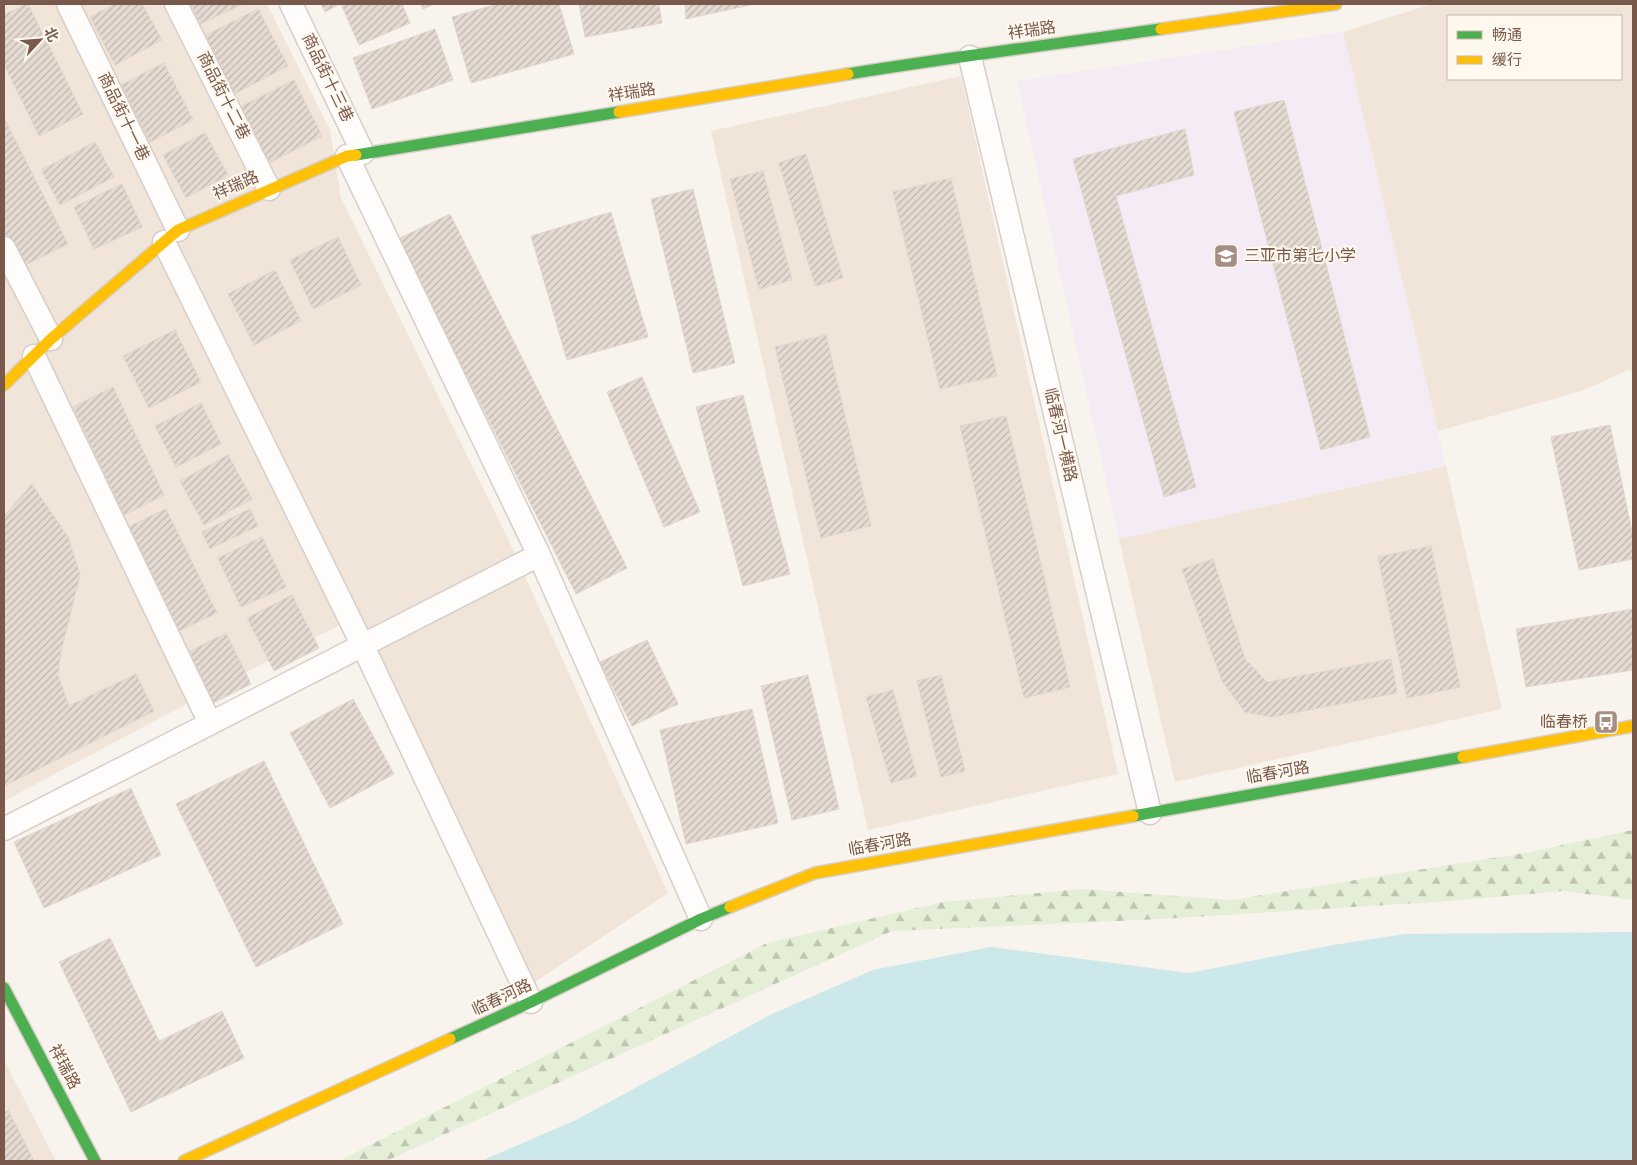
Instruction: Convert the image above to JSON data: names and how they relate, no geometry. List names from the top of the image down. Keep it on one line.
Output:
{"streets":{"street":["祥瑞路","商品街十三巷","商品街十二巷","商品街十一巷","临春河一横路","临春河路"]},"crossings":[["祥瑞路","商品街十三巷"],["祥瑞路","商品街十二巷"],["祥瑞路","商品街十一巷"],["祥瑞路","临春河一横路"],["商品街十三巷","临春河路"],["商品街十一巷","临春河路"],["临春河一横路","临春河路"]],"places":{"school or university":["三亚市第七小学"],"bus stop":["临春桥"]},"legend":["畅通","缓行"],"north":"top right"}
